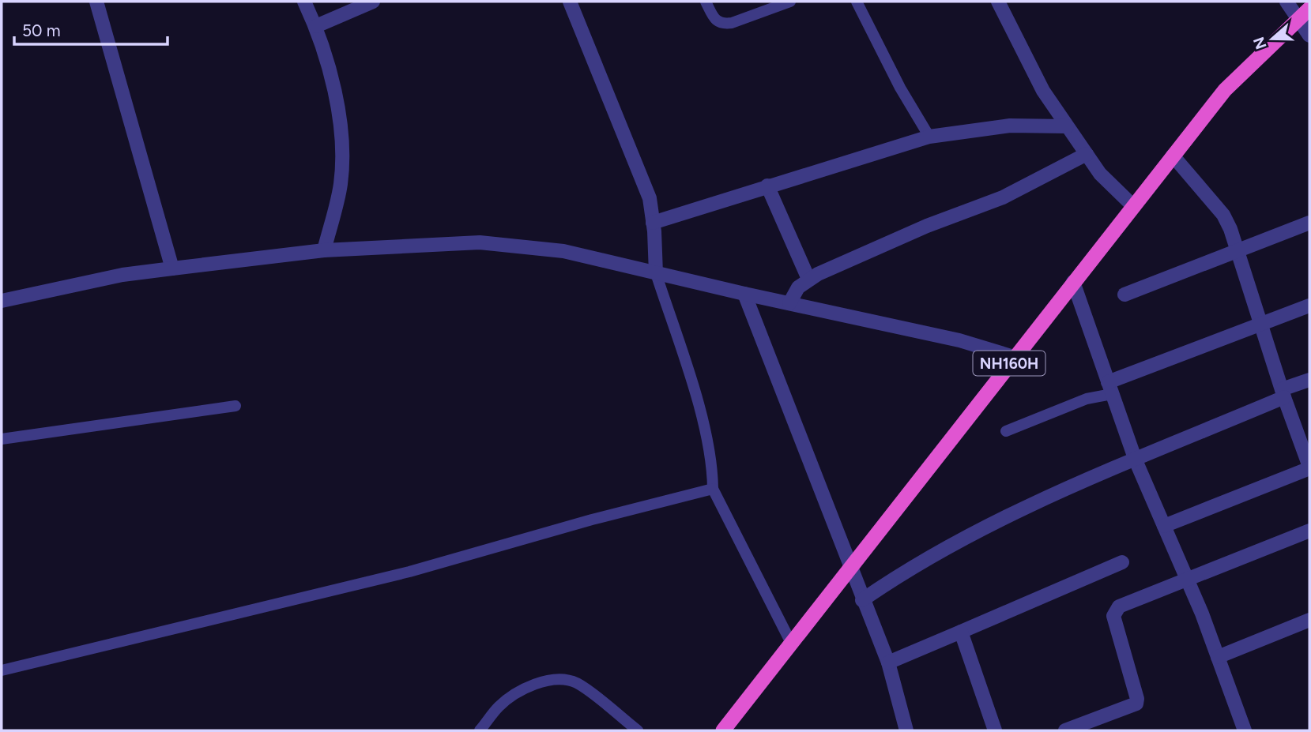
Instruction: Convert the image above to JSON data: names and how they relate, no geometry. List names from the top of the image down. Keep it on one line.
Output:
{"streets":{"highway":["NH160H"]},"scale_bar":"50 m","north":"left"}
